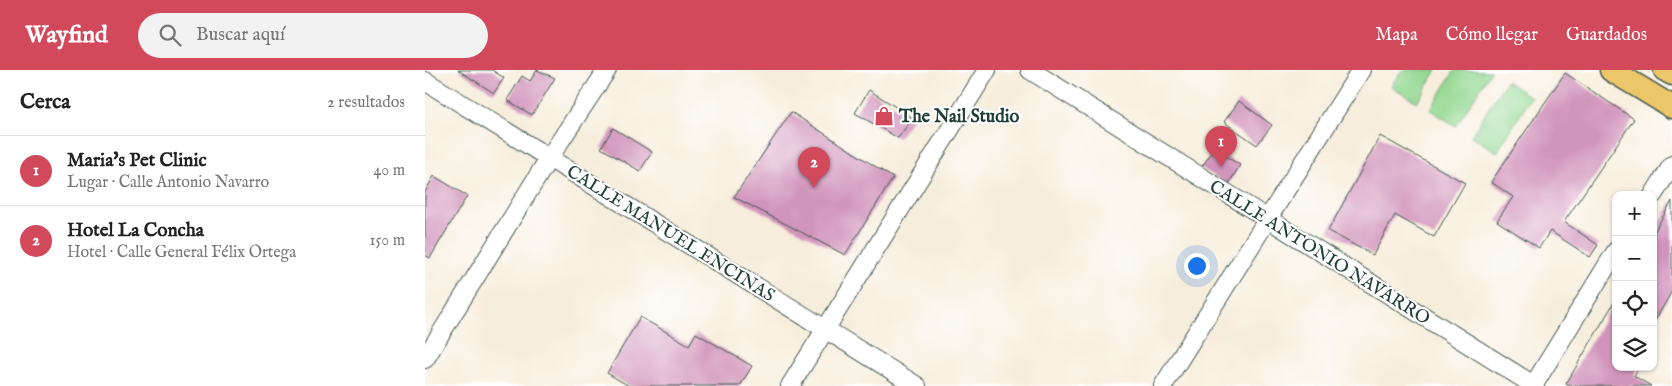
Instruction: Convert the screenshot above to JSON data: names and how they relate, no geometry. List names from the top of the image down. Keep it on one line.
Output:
{"streets":{"street":["CALLE MANUEL ENCINAS","CALLE ANTONIO NAVARRO"]},"places":{"shop":["The Nail Studio"]},"page":{"header":"Wayfind","search":"Buscar aquí","nav":["Mapa","Cómo llegar","Guardados"],"heading":["Cerca","2 resultados"],"pins":["1","2"],"list":[{"mark":"1","name":"Maria's Pet Clinic","note":"Lugar · Calle Antonio Navarro","value":"40 m"},{"mark":"2","name":"Hotel La Concha","note":"Hotel · Calle General Félix Ortega","value":"150 m"}],"map_buttons":["+","−"]}}
